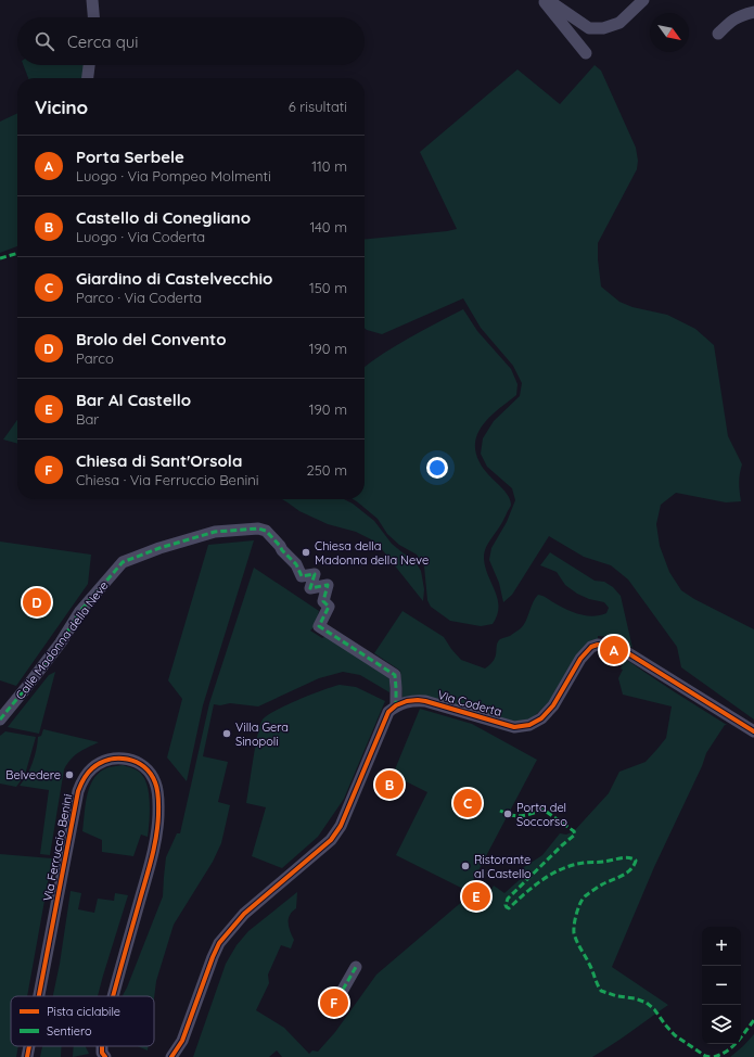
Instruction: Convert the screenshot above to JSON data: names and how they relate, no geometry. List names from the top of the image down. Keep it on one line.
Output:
{"streets":{"street":["Calle Madonna della Neve","Via Coderta","Via Ferruccio Benini"]},"crossings":[["Calle Madonna della Neve","Via Coderta"]],"places":["Chiesa della Madonna della Neve","Villa Gera Sinopoli","Belvedere","Porta del Soccorso","Ristorante al Castello"],"legend":["Pista ciclabile","Sentiero"],"north":"bottom right","page":{"search":"Cerca qui","heading":["Vicino","6 risultati"],"list":[{"mark":"A","name":"Porta Serbele","note":"Luogo · Via Pompeo Molmenti","value":"110 m"},{"mark":"B","name":"Castello di Conegliano","note":"Luogo · Via Coderta","value":"140 m"},{"mark":"C","name":"Giardino di Castelvecchio","note":"Parco · Via Coderta","value":"150 m"},{"mark":"D","name":"Brolo del Convento","note":"Parco","value":"190 m"},{"mark":"E","name":"Bar Al Castello","note":"Bar","value":"190 m"},{"mark":"F","name":"Chiesa di Sant'Orsola","note":"Chiesa · Via Ferruccio Benini","value":"250 m"}],"pins":["D","A","B","C","E","F"],"map_buttons":["+","−"]}}
